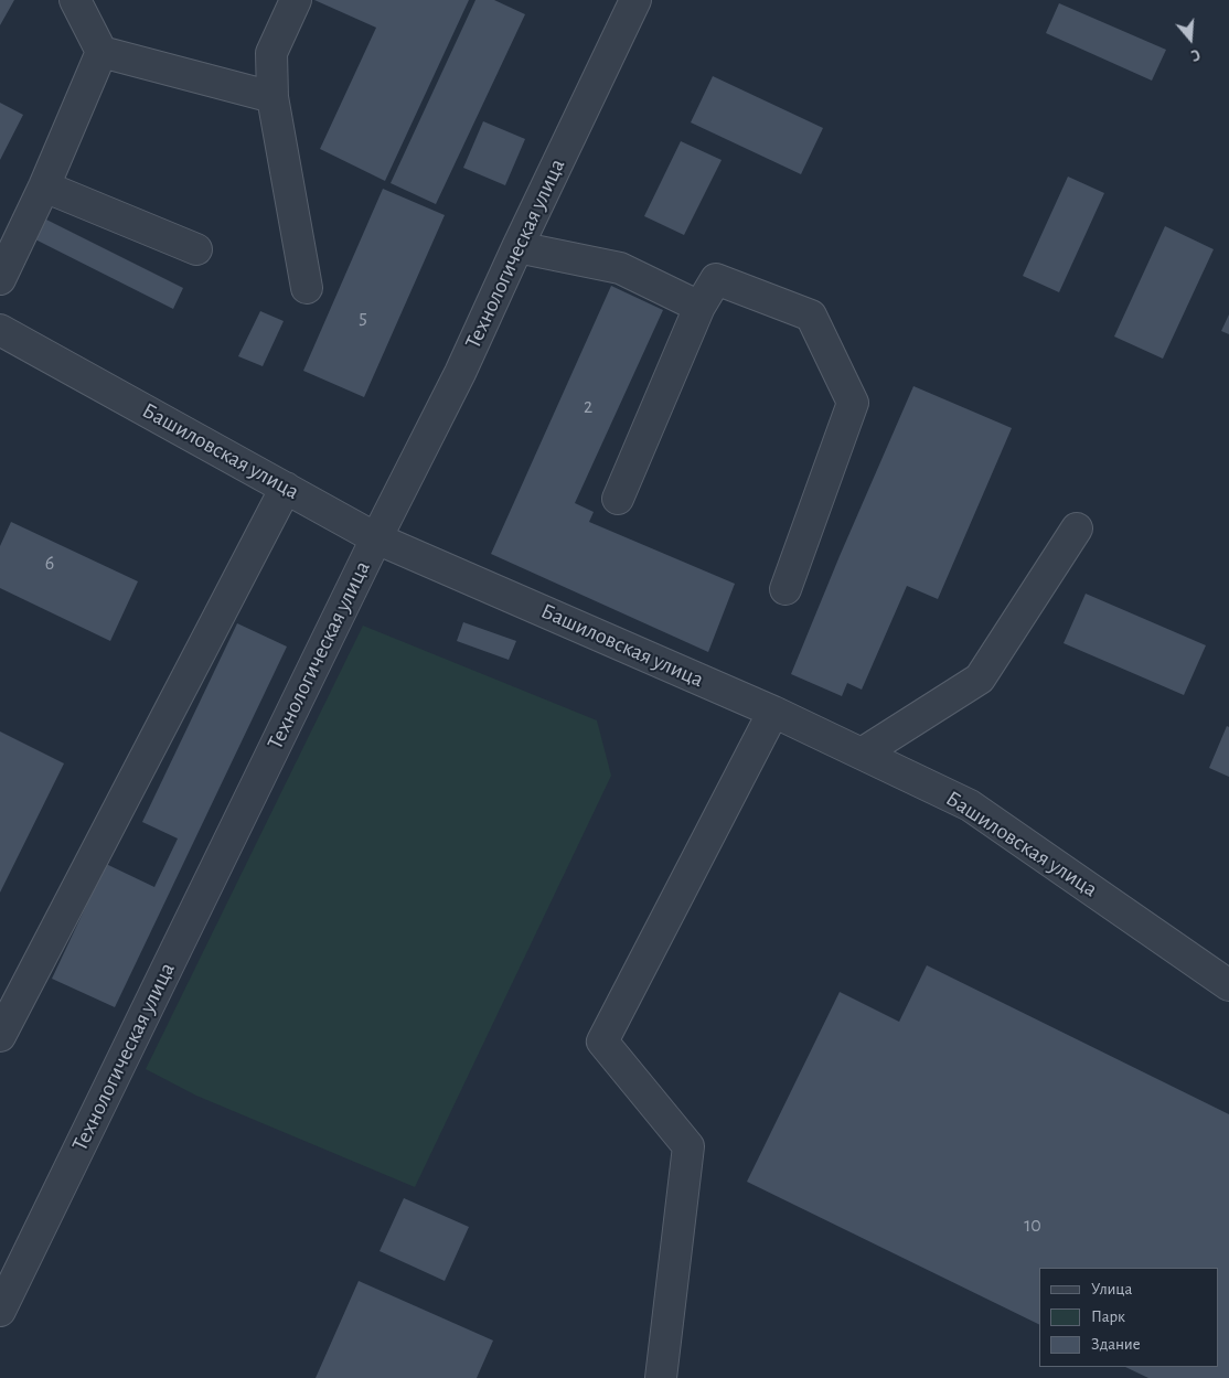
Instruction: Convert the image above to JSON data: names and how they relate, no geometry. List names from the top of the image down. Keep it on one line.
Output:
{"streets":{"street":["Технологическая улица","Башиловская улица"]},"crossings":[["Технологическая улица","Башиловская улица"]],"house_numbers":["5","2","6","10"],"legend":["Улица","Парк","Здание"],"north":"bottom"}
